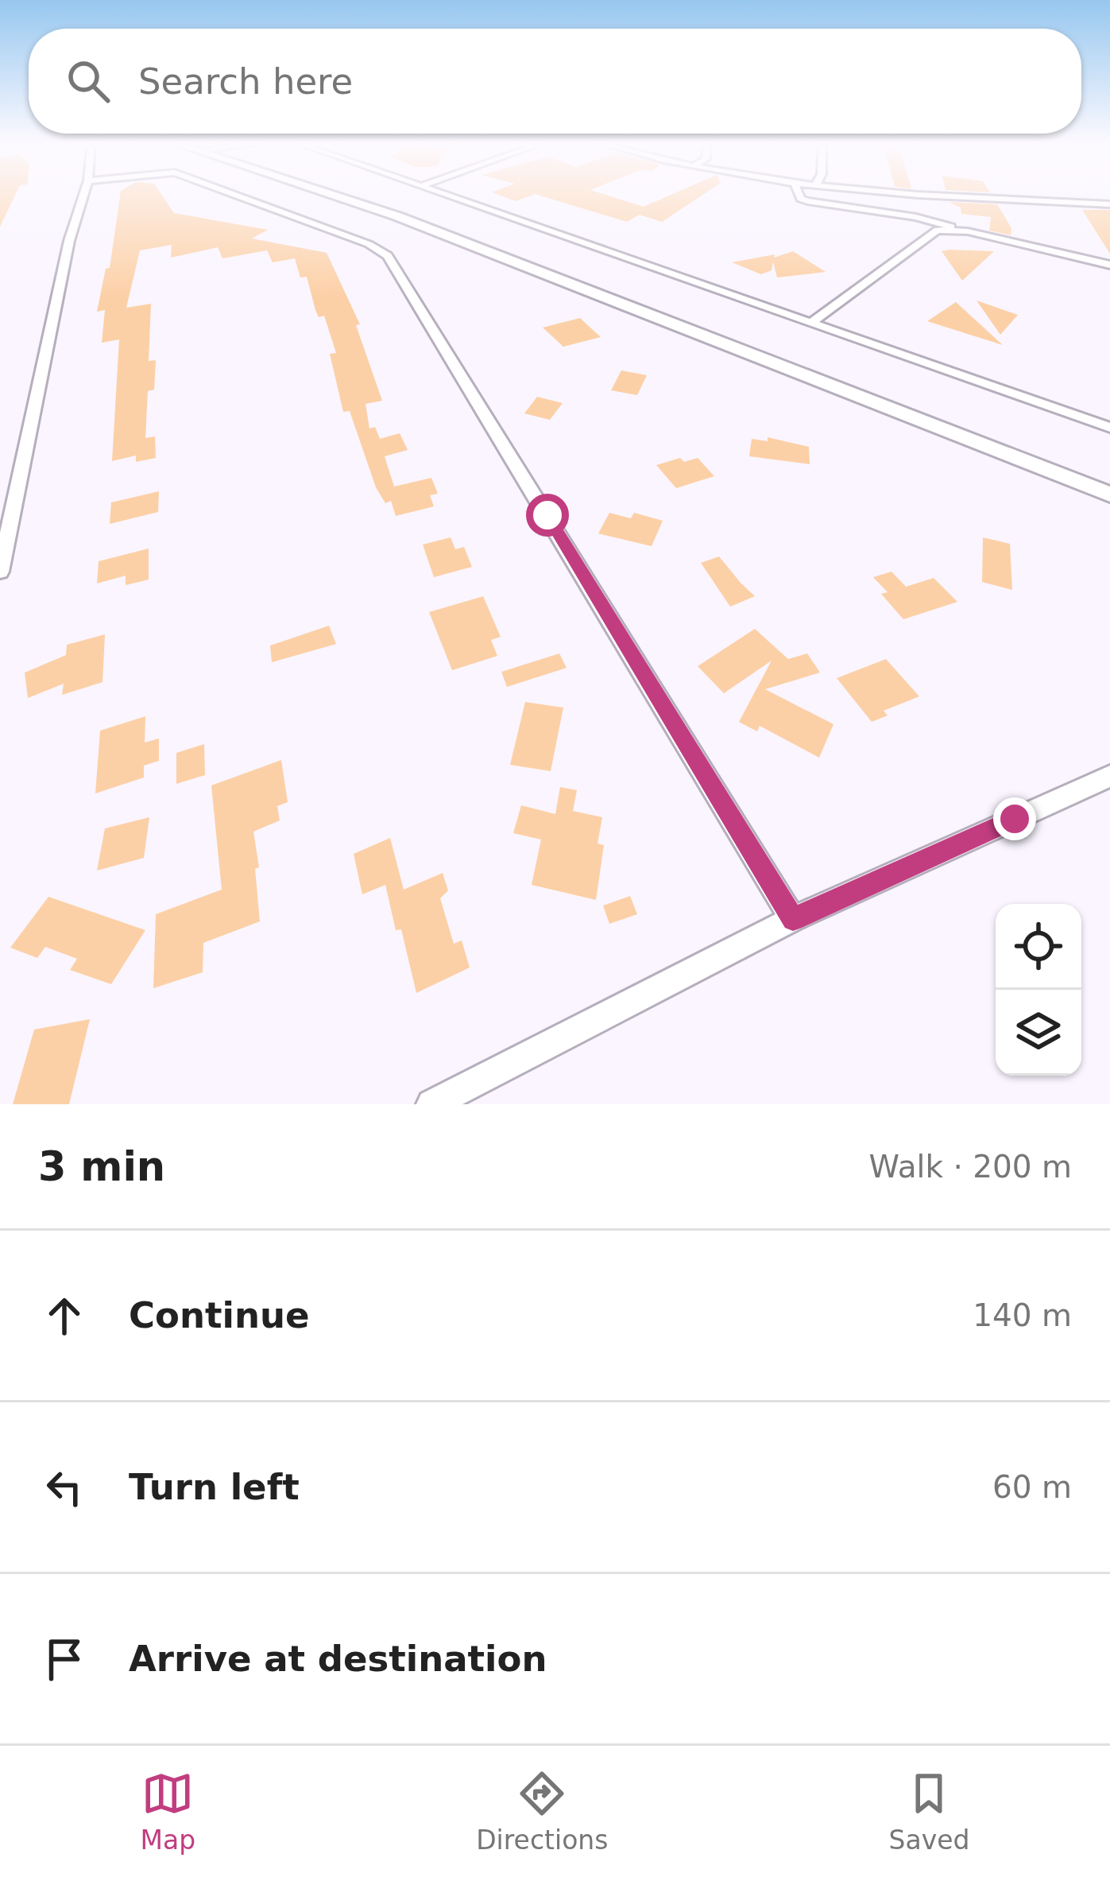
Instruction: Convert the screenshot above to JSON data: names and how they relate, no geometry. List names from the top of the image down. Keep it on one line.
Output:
{"page":{"search":"Search here","heading":["3 min","Walk · 200 m"],"list":[["Continue","140 m"],["Turn left","60 m"],"Arrive at destination"],"nav":["Map","Directions","Saved"]}}
